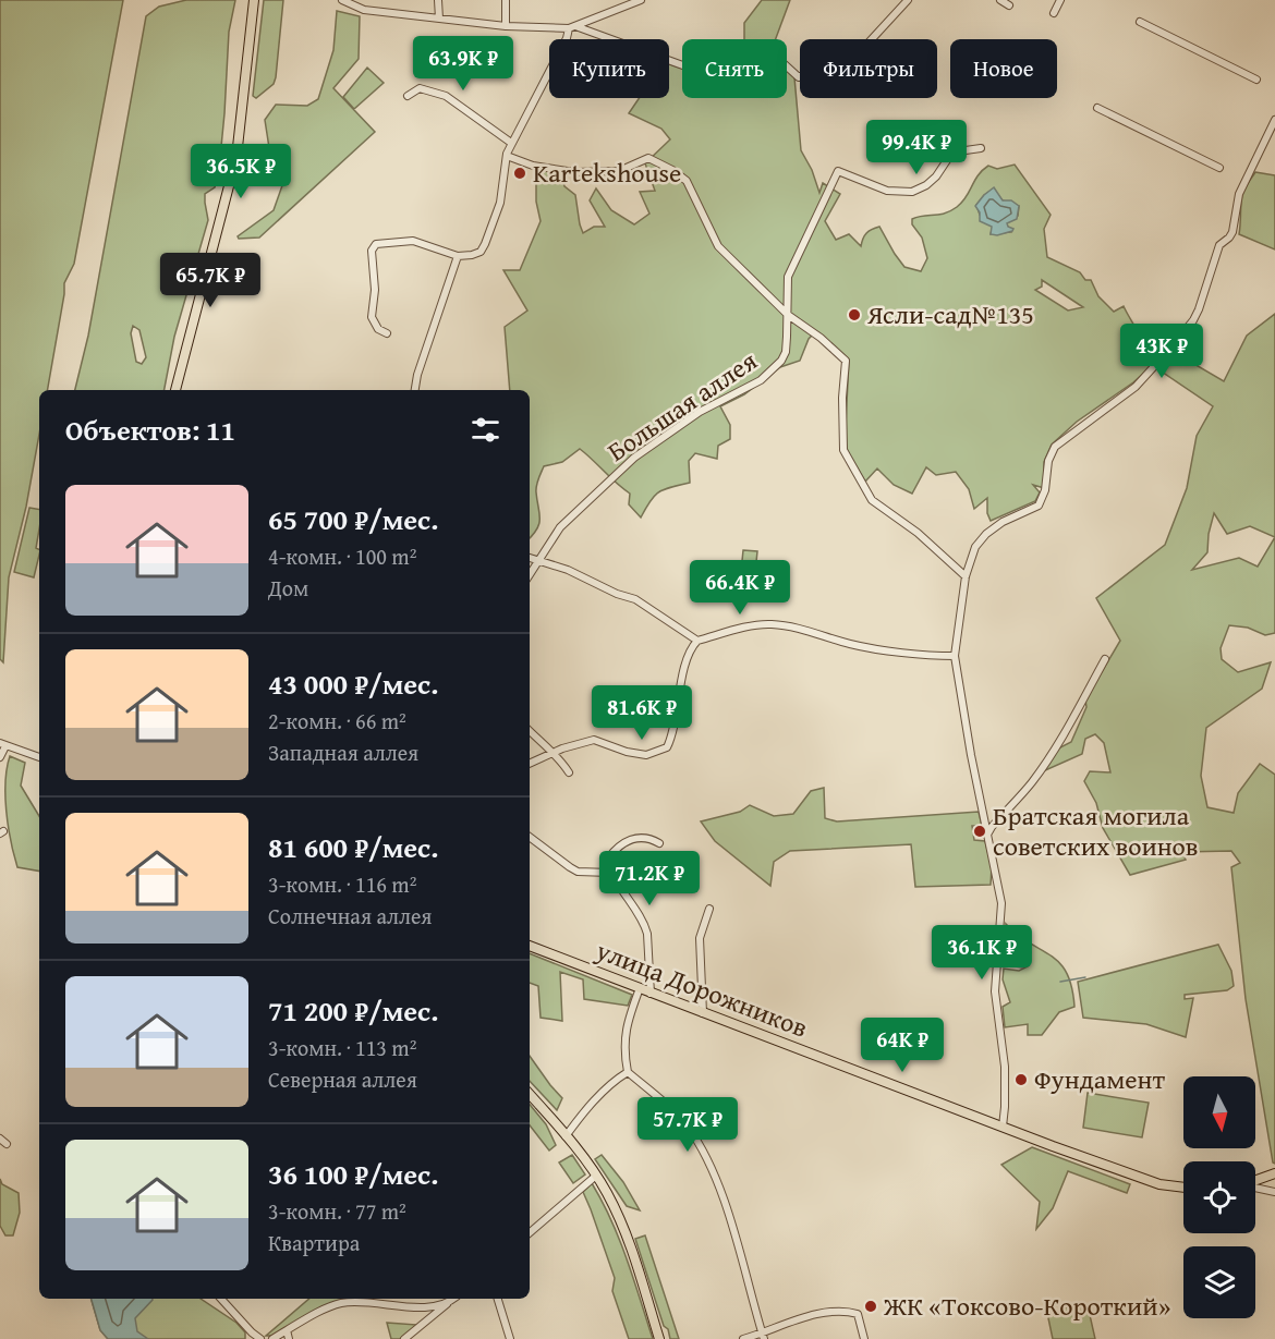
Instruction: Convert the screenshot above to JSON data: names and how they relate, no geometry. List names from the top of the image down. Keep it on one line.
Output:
{"streets":{"main road":["улица Дорожников"],"street":["Большая аллея"]},"places":["Kartekshouse","Ясли-сад№135","Братская могила советских воинов","Фундамент","ЖК «Токсово-Короткий»"],"north":"bottom","page":{"price":["63.9K ₽","99.4K ₽","36.5K ₽","65.7K ₽","43K ₽","66.4K ₽","81.6K ₽","71.2K ₽","36.1K ₽","64K ₽","57.7K ₽"],"chip":["Купить","Снять","Фильтры","Новое"],"heading":"Объектов: 11","list":[{"name":"65 700 ₽/мес.","note":"4-комн. · 100 m² · Дом"},{"name":"43 000 ₽/мес.","note":"2-комн. · 66 m² · Западная аллея"},{"name":"81 600 ₽/мес.","note":"3-комн. · 116 m² · Солнечная аллея"},{"name":"71 200 ₽/мес.","note":"3-комн. · 113 m² · Северная аллея"},{"name":"36 100 ₽/мес.","note":"3-комн. · 77 m² · Квартира"}]}}
